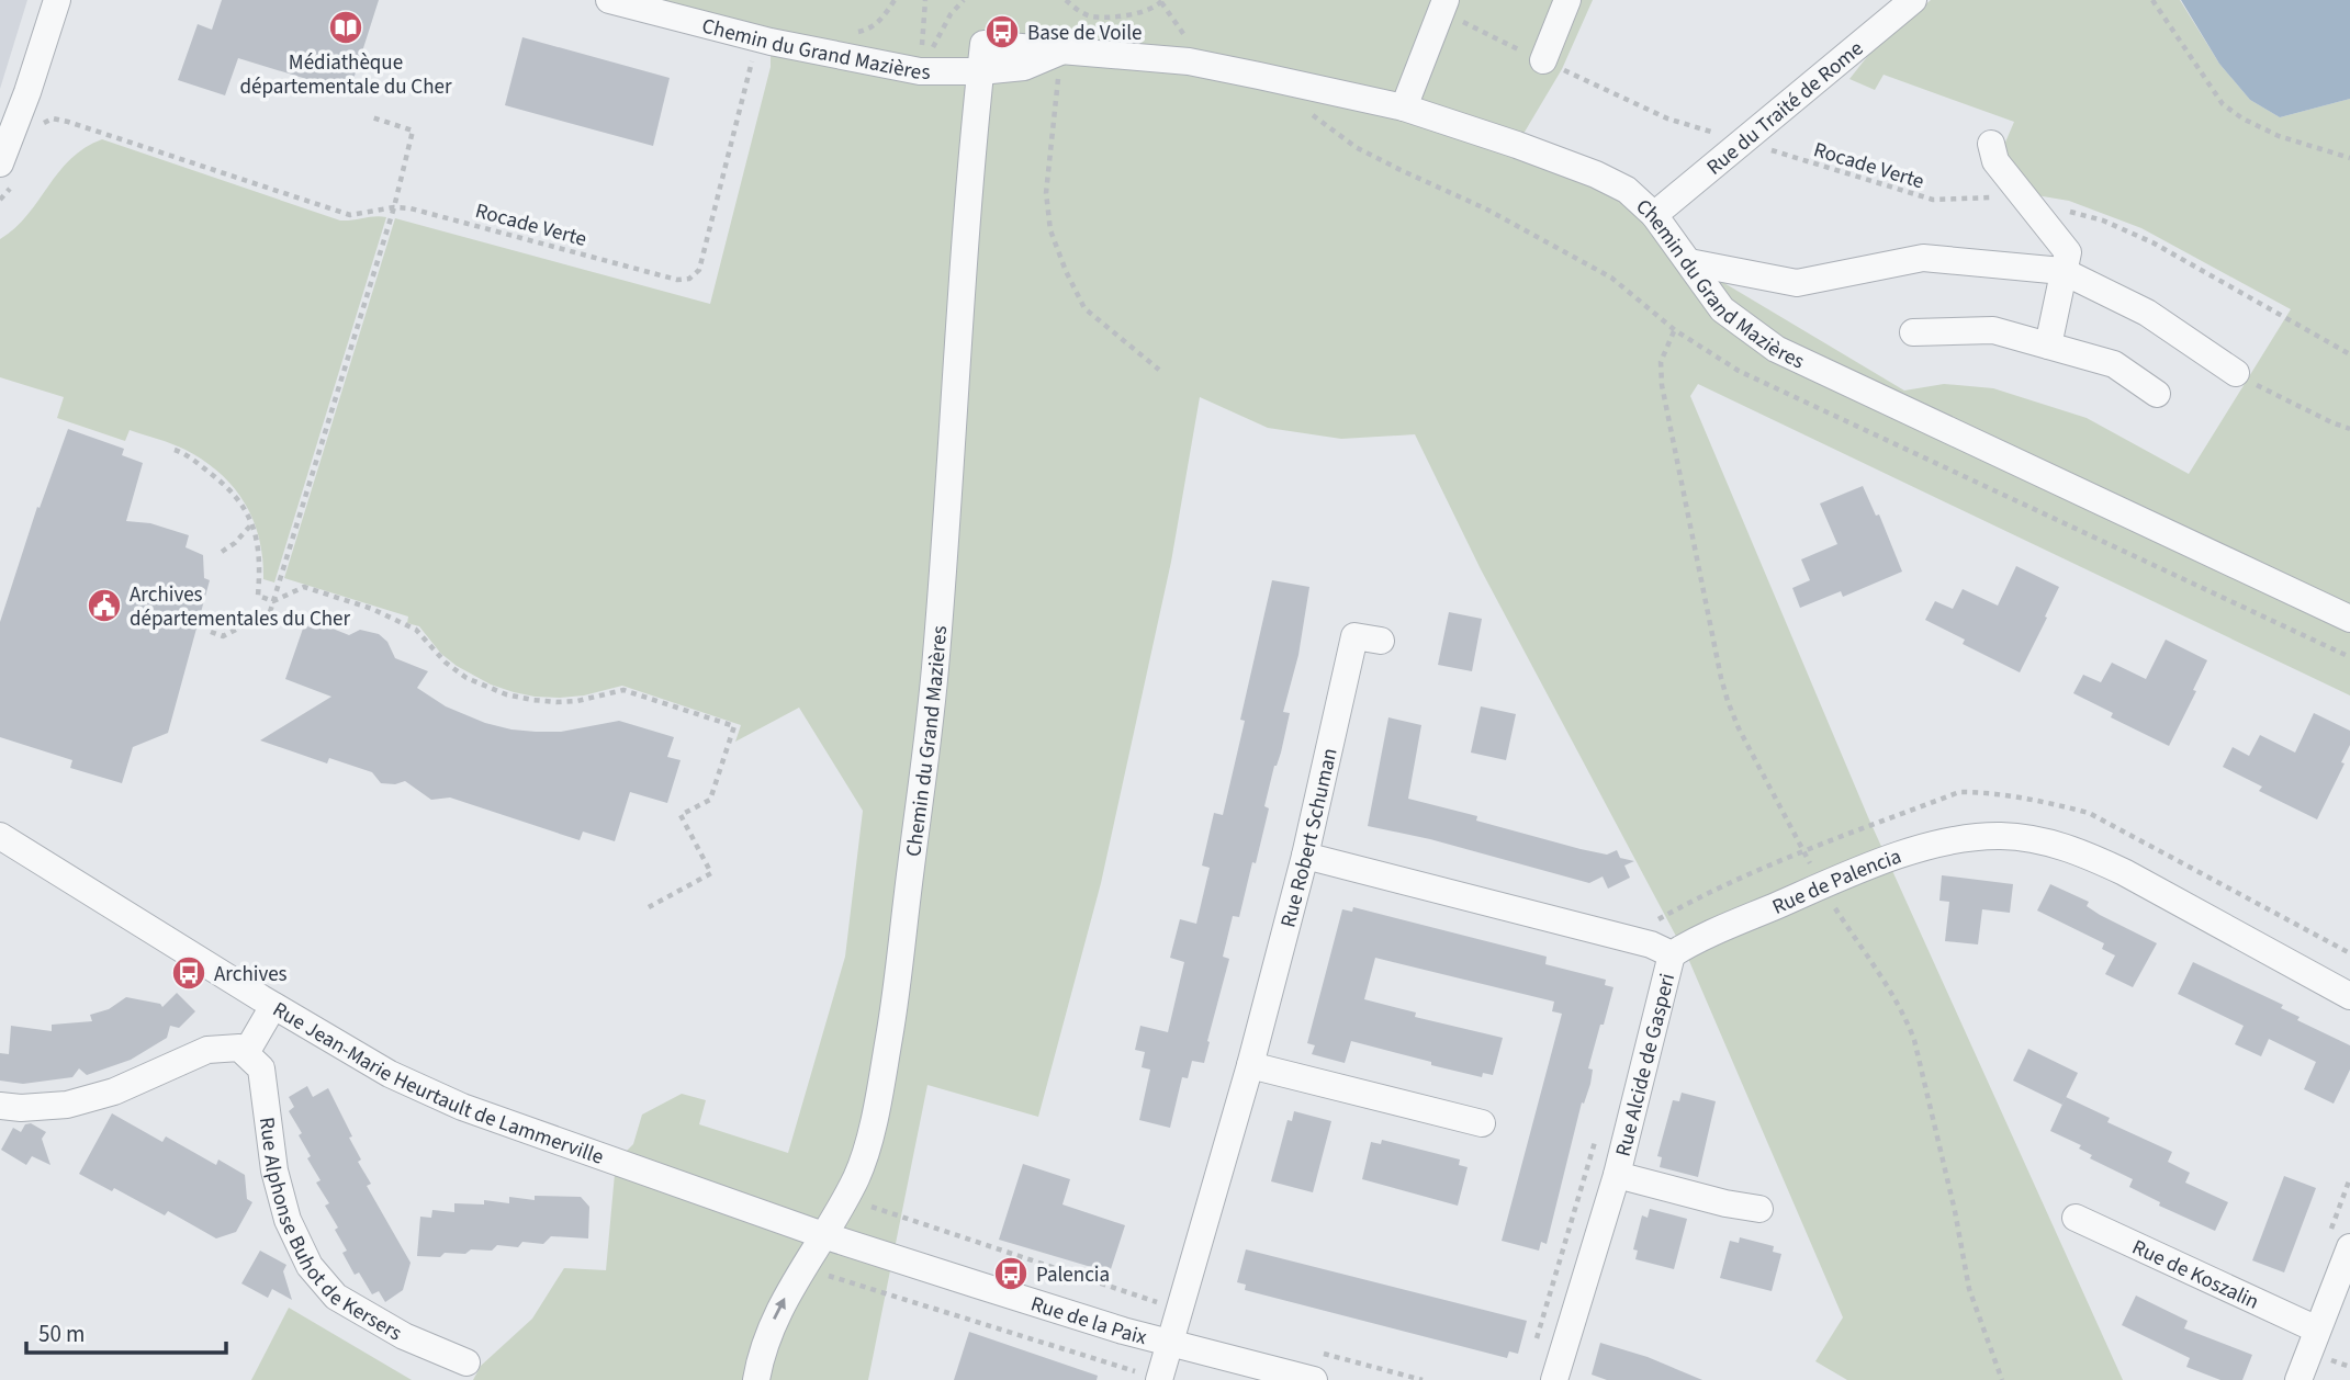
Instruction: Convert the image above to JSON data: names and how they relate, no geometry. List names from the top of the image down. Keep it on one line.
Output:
{"streets":{"street":["Chemin du Grand Mazières","Rue du Traité de Rome","Rue Robert Schuman","Rue de Palencia","Rue Alcide de Gasperi","Rue Jean-Marie Heurtault de Lammerville","Rue Alphonse Buhot de Kersers","Rue de Koszalin","Rue de la Paix"],"path":["Rocade Verte"]},"crossings":[["Chemin du Grand Mazières","Rue du Traité de Rome"],["Chemin du Grand Mazières","Rocade Verte"],["Chemin du Grand Mazières","Rue Jean-Marie Heurtault de Lammerville"],["Chemin du Grand Mazières","Rue de la Paix"],["Rue du Traité de Rome","Rocade Verte"],["Rue Robert Schuman","Rue de la Paix"],["Rue de Palencia","Rue Alcide de Gasperi"],["Rue Jean-Marie Heurtault de Lammerville","Rue de la Paix"]],"places":{"library":["Médiathèque départementale du Cher"],"bus stop":["Base de Voile","Archives","Palencia"],"public building":["Archives départementales du Cher"]},"scale_bar":"50 m"}
